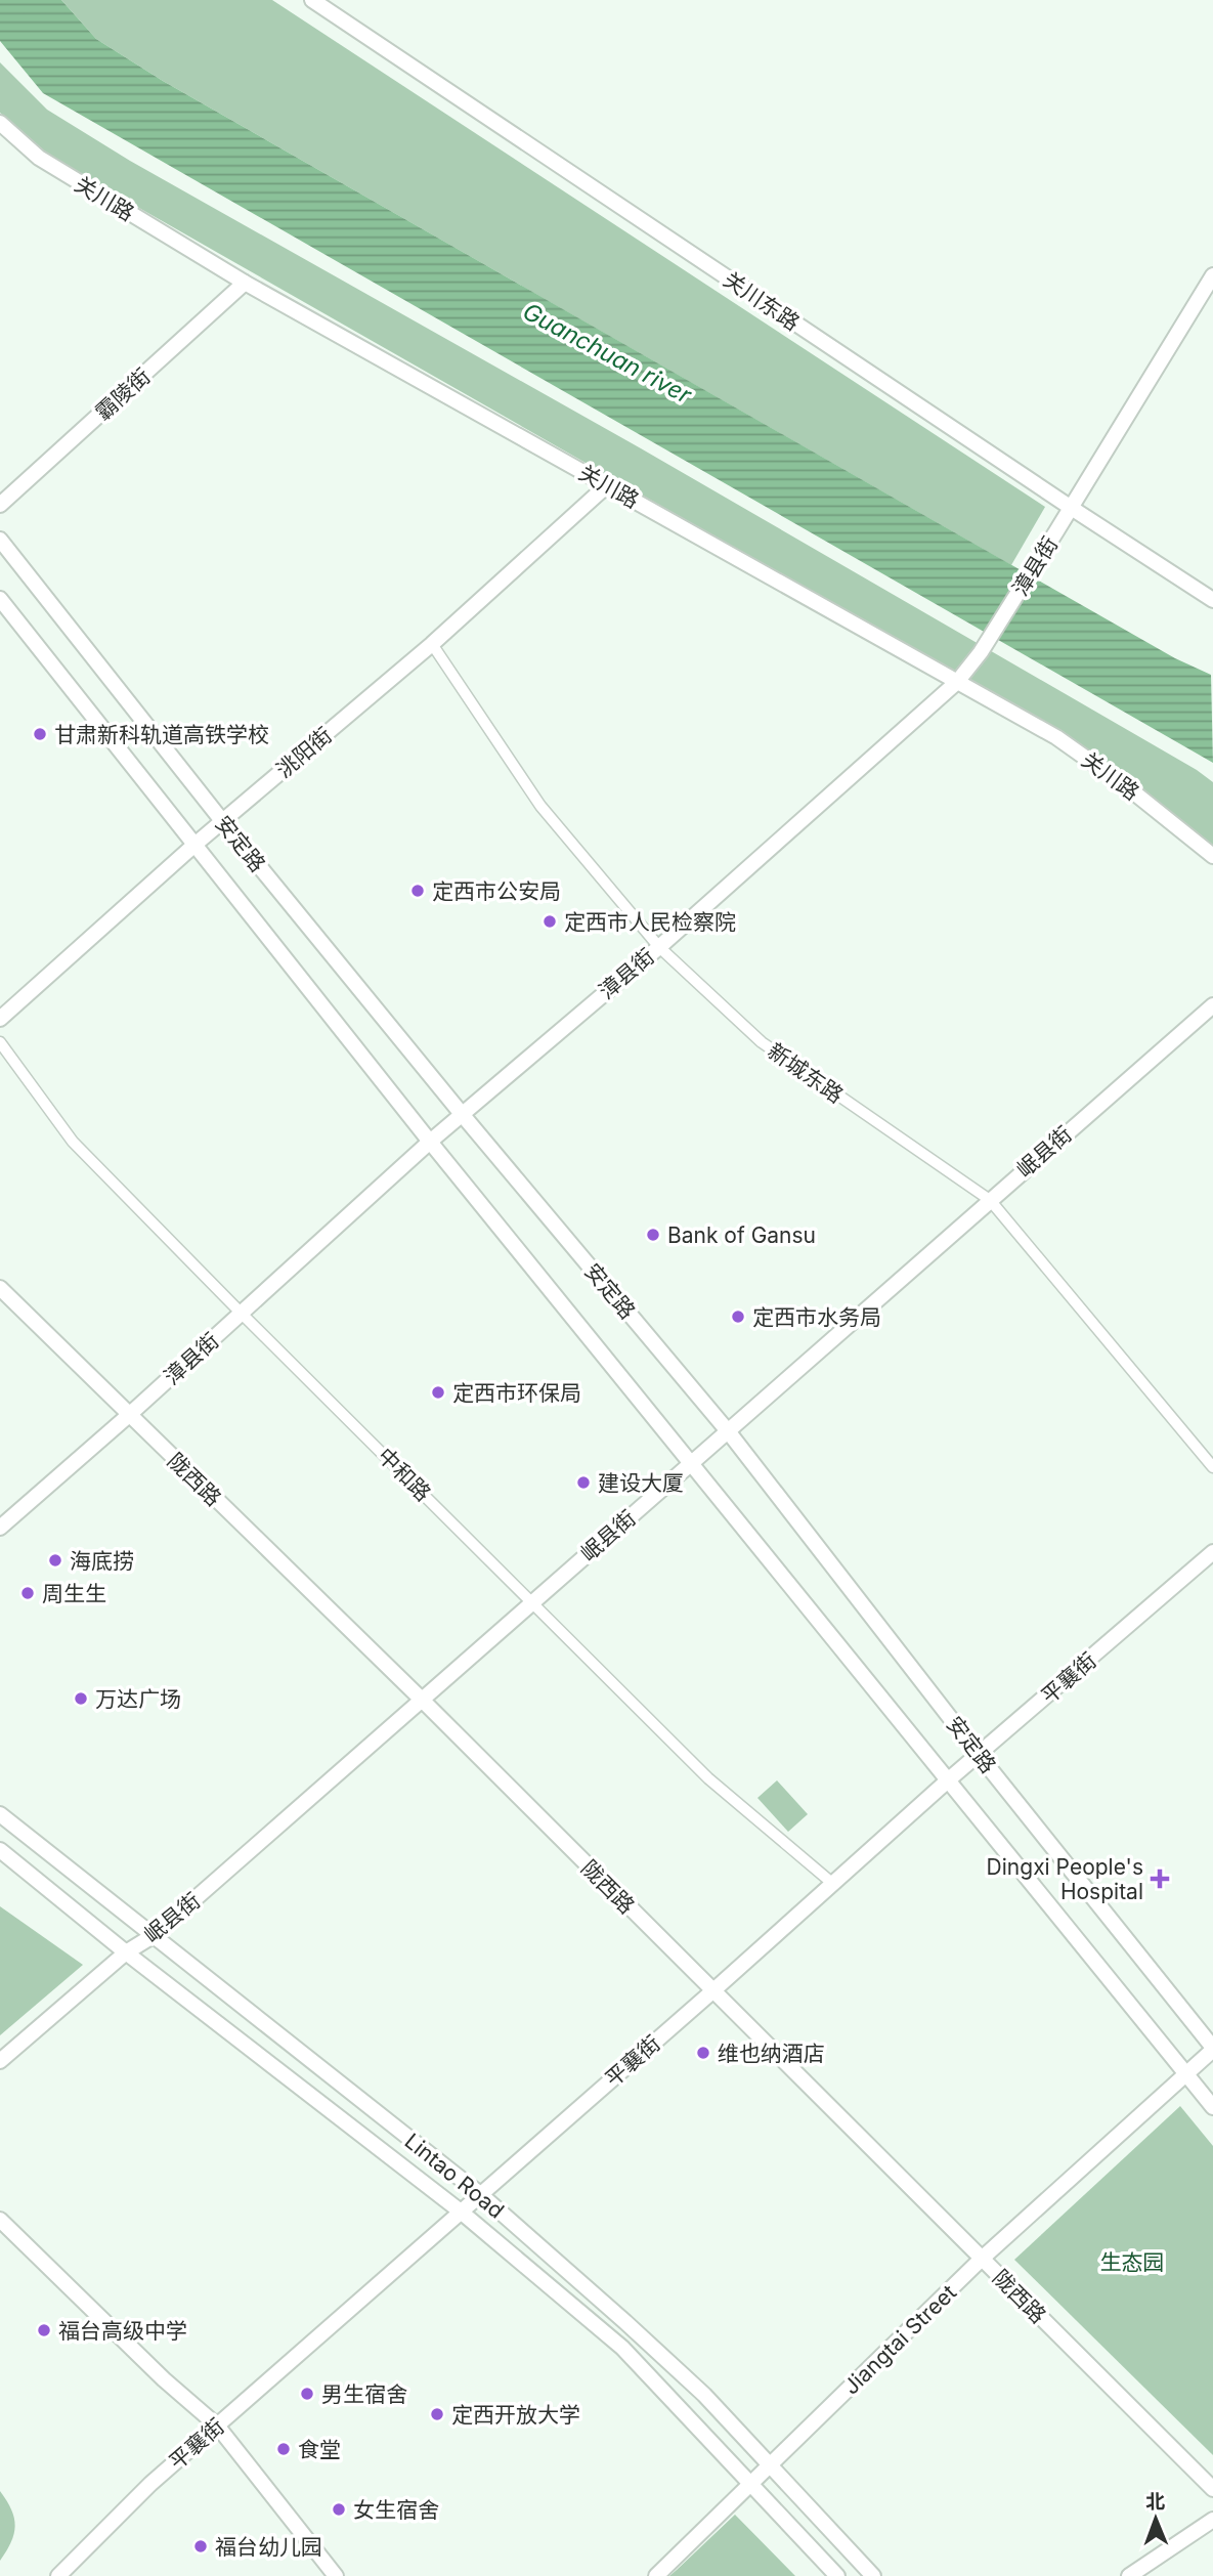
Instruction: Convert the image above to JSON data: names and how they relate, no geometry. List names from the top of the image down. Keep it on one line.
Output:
{"streets":{"street":["关川路","关川东路","霸陵街","漳县街","洮阳街","安定路","新城东路","岷县街","中和路","陇西路","平襄街","Lintao Road","Jiangtai Street"]},"crossings":[["关川路","霸陵街"],["关川路","漳县街"],["关川路","洮阳街"],["关川东路","漳县街"],["漳县街","安定路"],["漳县街","新城东路"],["漳县街","中和路"],["漳县街","陇西路"],["洮阳街","安定路"],["洮阳街","新城东路"],["安定路","岷县街"],["安定路","平襄街"],["安定路","Jiangtai Street"],["新城东路","岷县街"],["岷县街","中和路"],["岷县街","陇西路"],["岷县街","Lintao Road"],["中和路","平襄街"],["陇西路","平襄街"],["陇西路","Jiangtai Street"],["平襄街","Lintao Road"],["Lintao Road","Jiangtai Street"]],"water":["Guanchuan river"],"parks":["生态园"],"places":{"other":["甘肃新科轨道高铁学校","定西市公安局","定西市人民检察院","Bank of Gansu","定西市水务局","定西市环保局","建设大厦","海底捞","周生生","万达广场","维也纳酒店","福台高级中学","男生宿舍","定西开放大学","食堂","女生宿舍","福台幼儿园"],"health":["Dingxi People's Hospital"]},"north":"top"}
